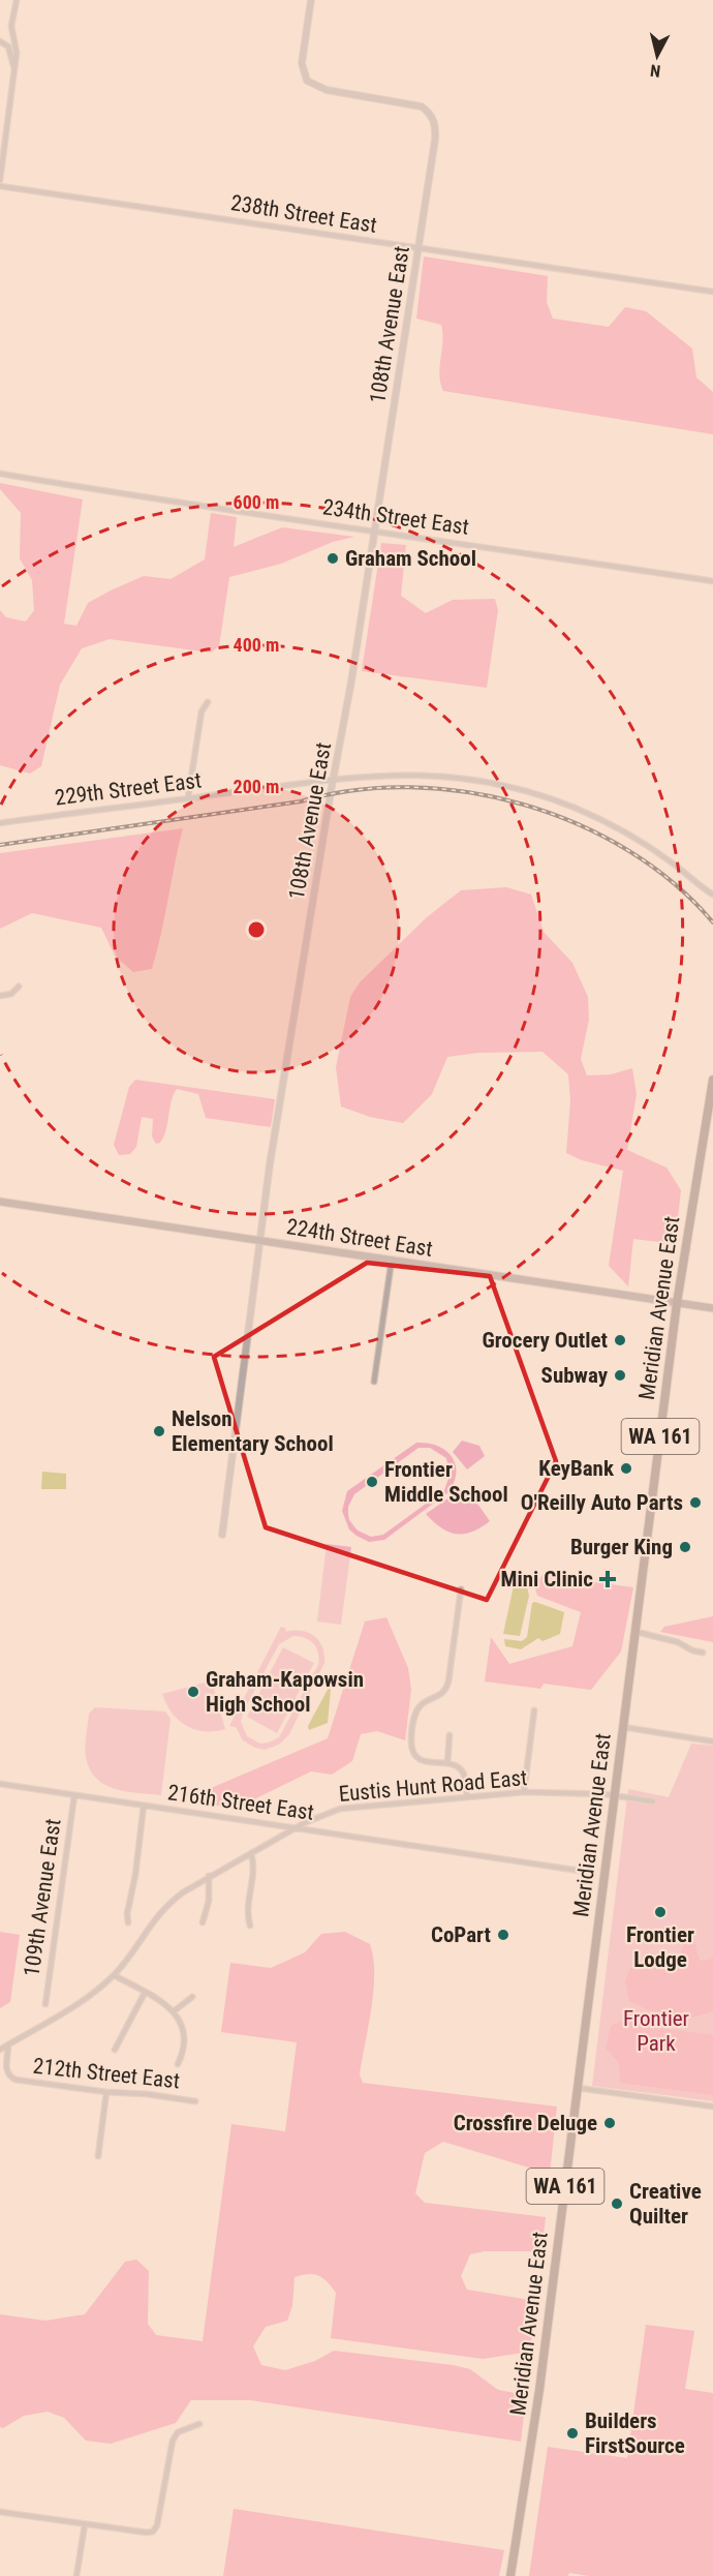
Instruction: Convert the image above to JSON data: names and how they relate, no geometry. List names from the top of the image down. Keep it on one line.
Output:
{"streets":{"main road":["224th Street East","Meridian Avenue East","WA 161"],"street":["238th Street East","108th Avenue East","234th Street East","229th Street East","Eustis Hunt Road East","216th Street East","109th Avenue East","212th Street East"]},"crossings":[["238th Street East","108th Avenue East"],["108th Avenue East","234th Street East"],["108th Avenue East","229th Street East"],["108th Avenue East","224th Street East"],["224th Street East","Meridian Avenue East"],["Meridian Avenue East","Eustis Hunt Road East"],["Eustis Hunt Road East","216th Street East"],["Eustis Hunt Road East","212th Street East"],["216th Street East","109th Avenue East"]],"parks":["Frontier Park"],"places":{"other":["Graham School","Grocery Outlet","Subway","Nelson Elementary School","KeyBank","Frontier Middle School","O'Reilly Auto Parts","Burger King","Graham-Kapowsin High School","Frontier Lodge","CoPart","Crossfire Deluge","Creative Quilter","Builders FirstSource"],"health":["Mini Clinic"]},"north":"bottom","rings":["600 m","400 m","200 m"]}
